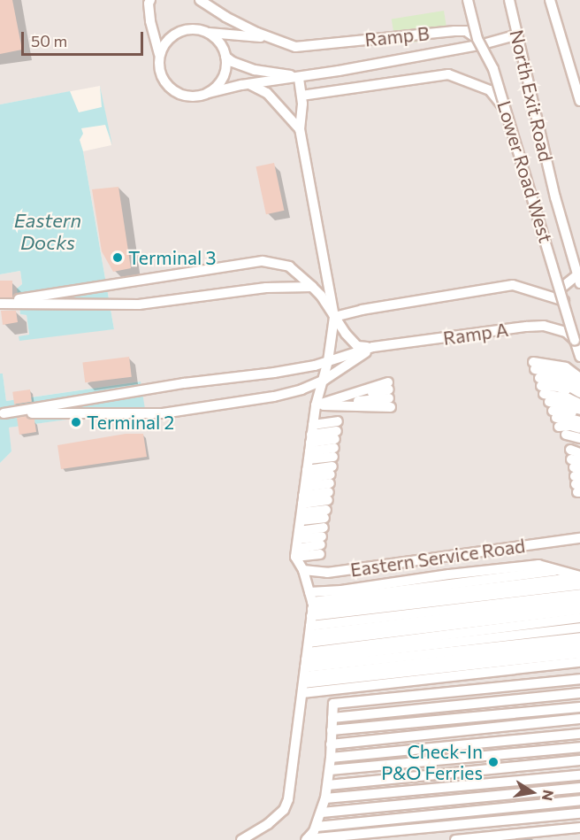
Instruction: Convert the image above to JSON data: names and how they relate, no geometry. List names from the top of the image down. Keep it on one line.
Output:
{"streets":{"lane":["Ramp B","North Exit Road","Lower Road West","Ramp A","Eastern Service Road"]},"crossings":[["Ramp B","Lower Road West"],["Lower Road West","Ramp A"]],"water":["Eastern Docks"],"places":["Terminal 3","Terminal 2","Check-In P&O Ferries"],"scale_bar":"50 m","north":"right"}
